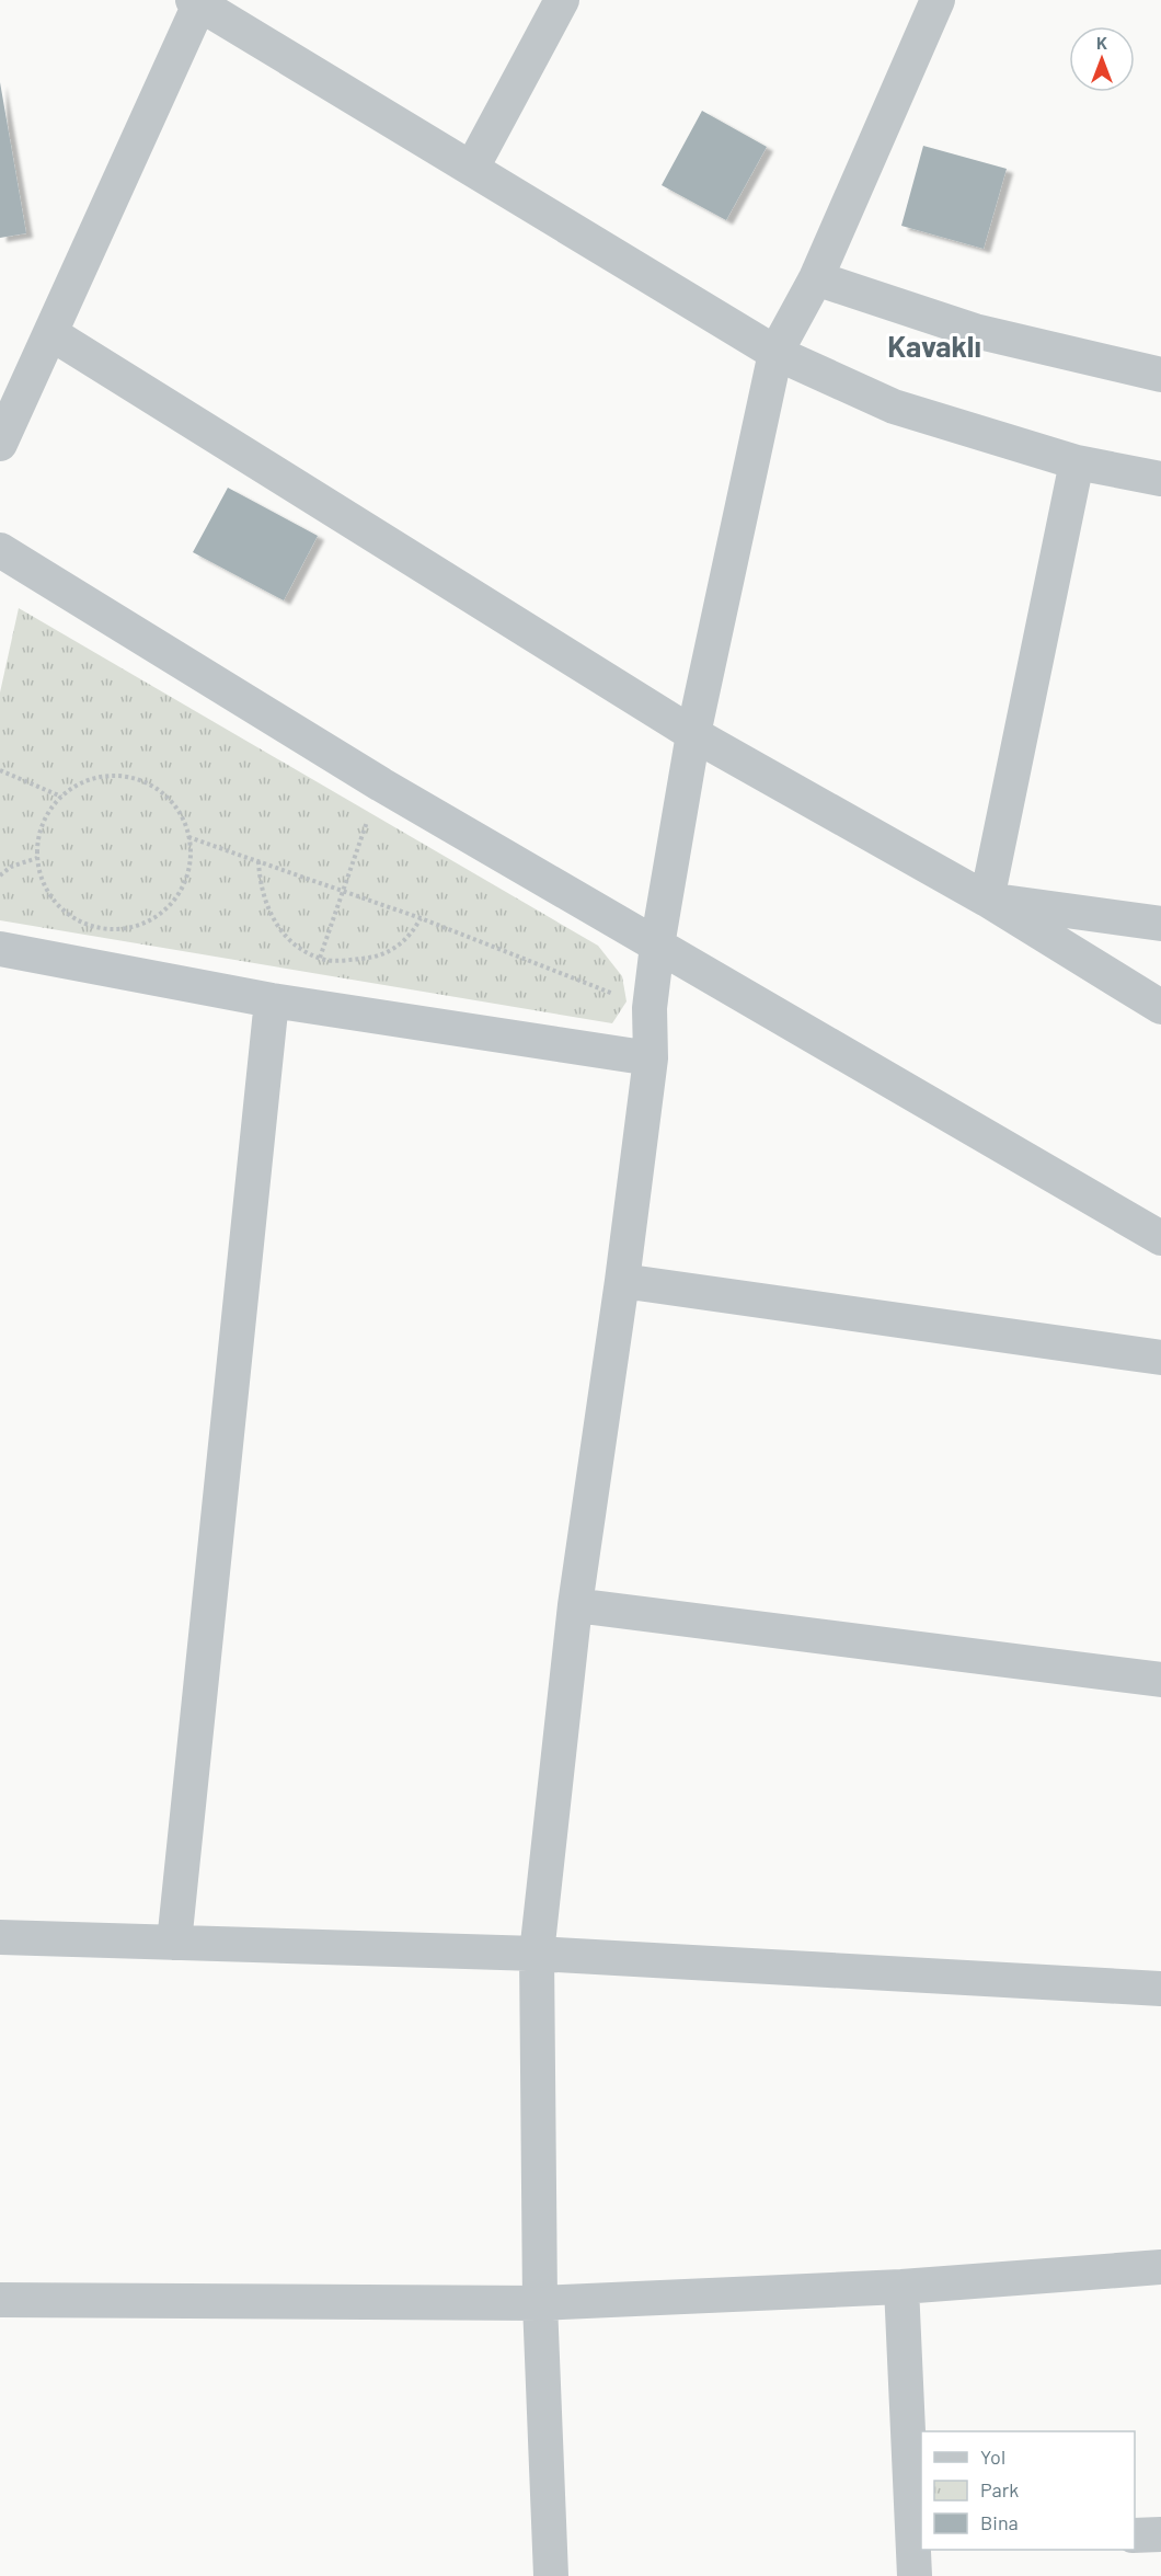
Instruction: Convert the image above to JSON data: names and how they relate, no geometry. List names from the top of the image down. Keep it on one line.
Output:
{"districts":["Kavaklı"],"legend":["Yol","Park","Bina"],"north":"top"}
